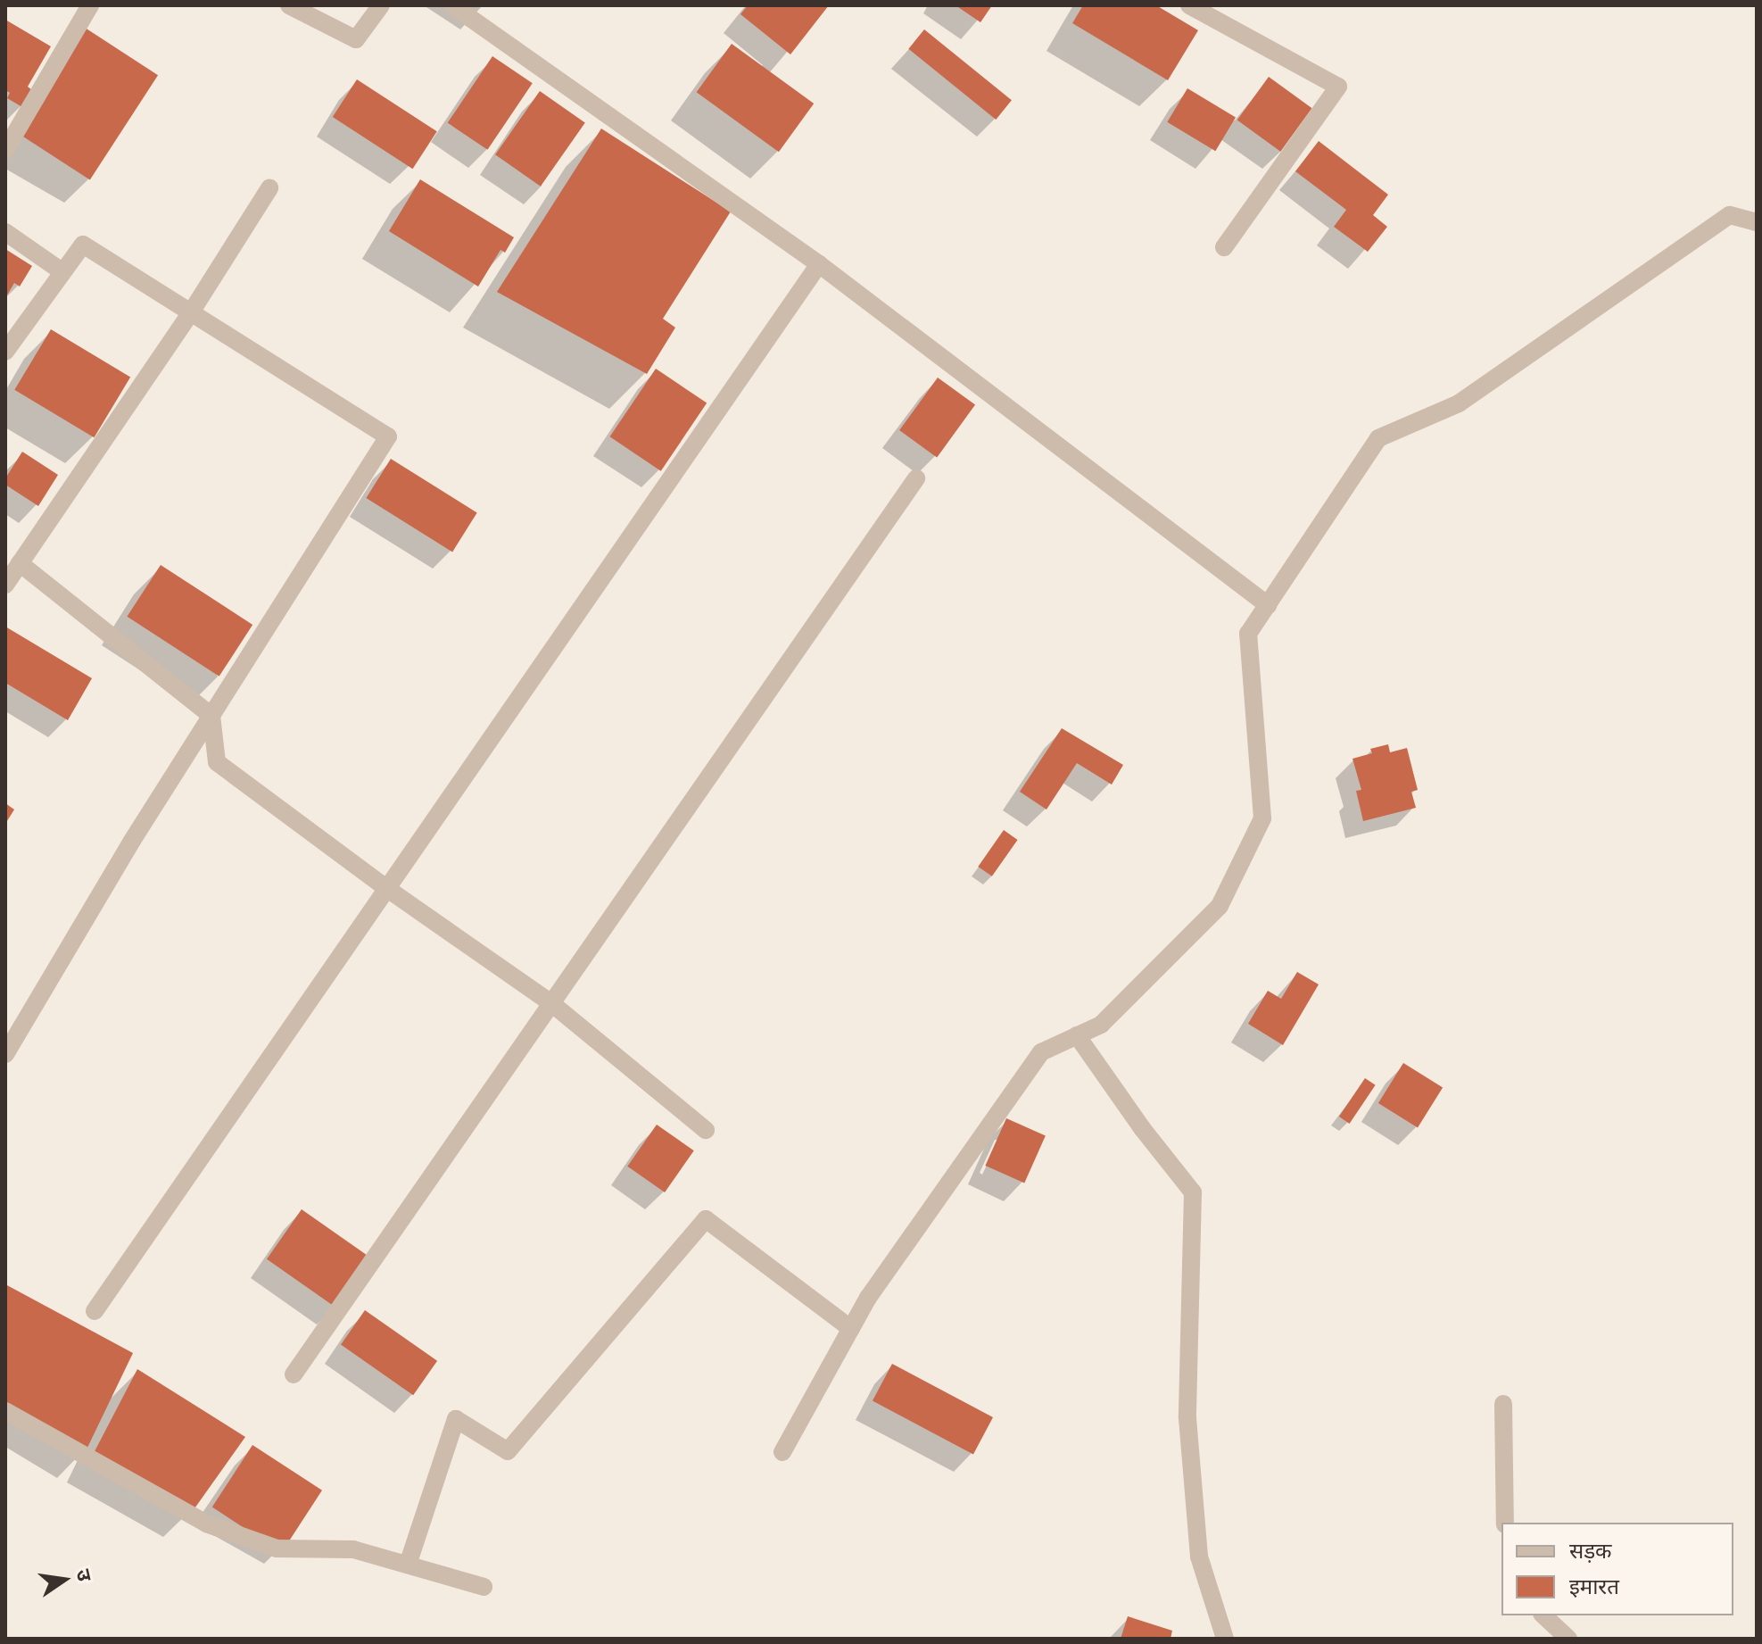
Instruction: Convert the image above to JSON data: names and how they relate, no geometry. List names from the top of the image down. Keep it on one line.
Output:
{"legend":["सड़क","इमारत"],"north":"right"}
